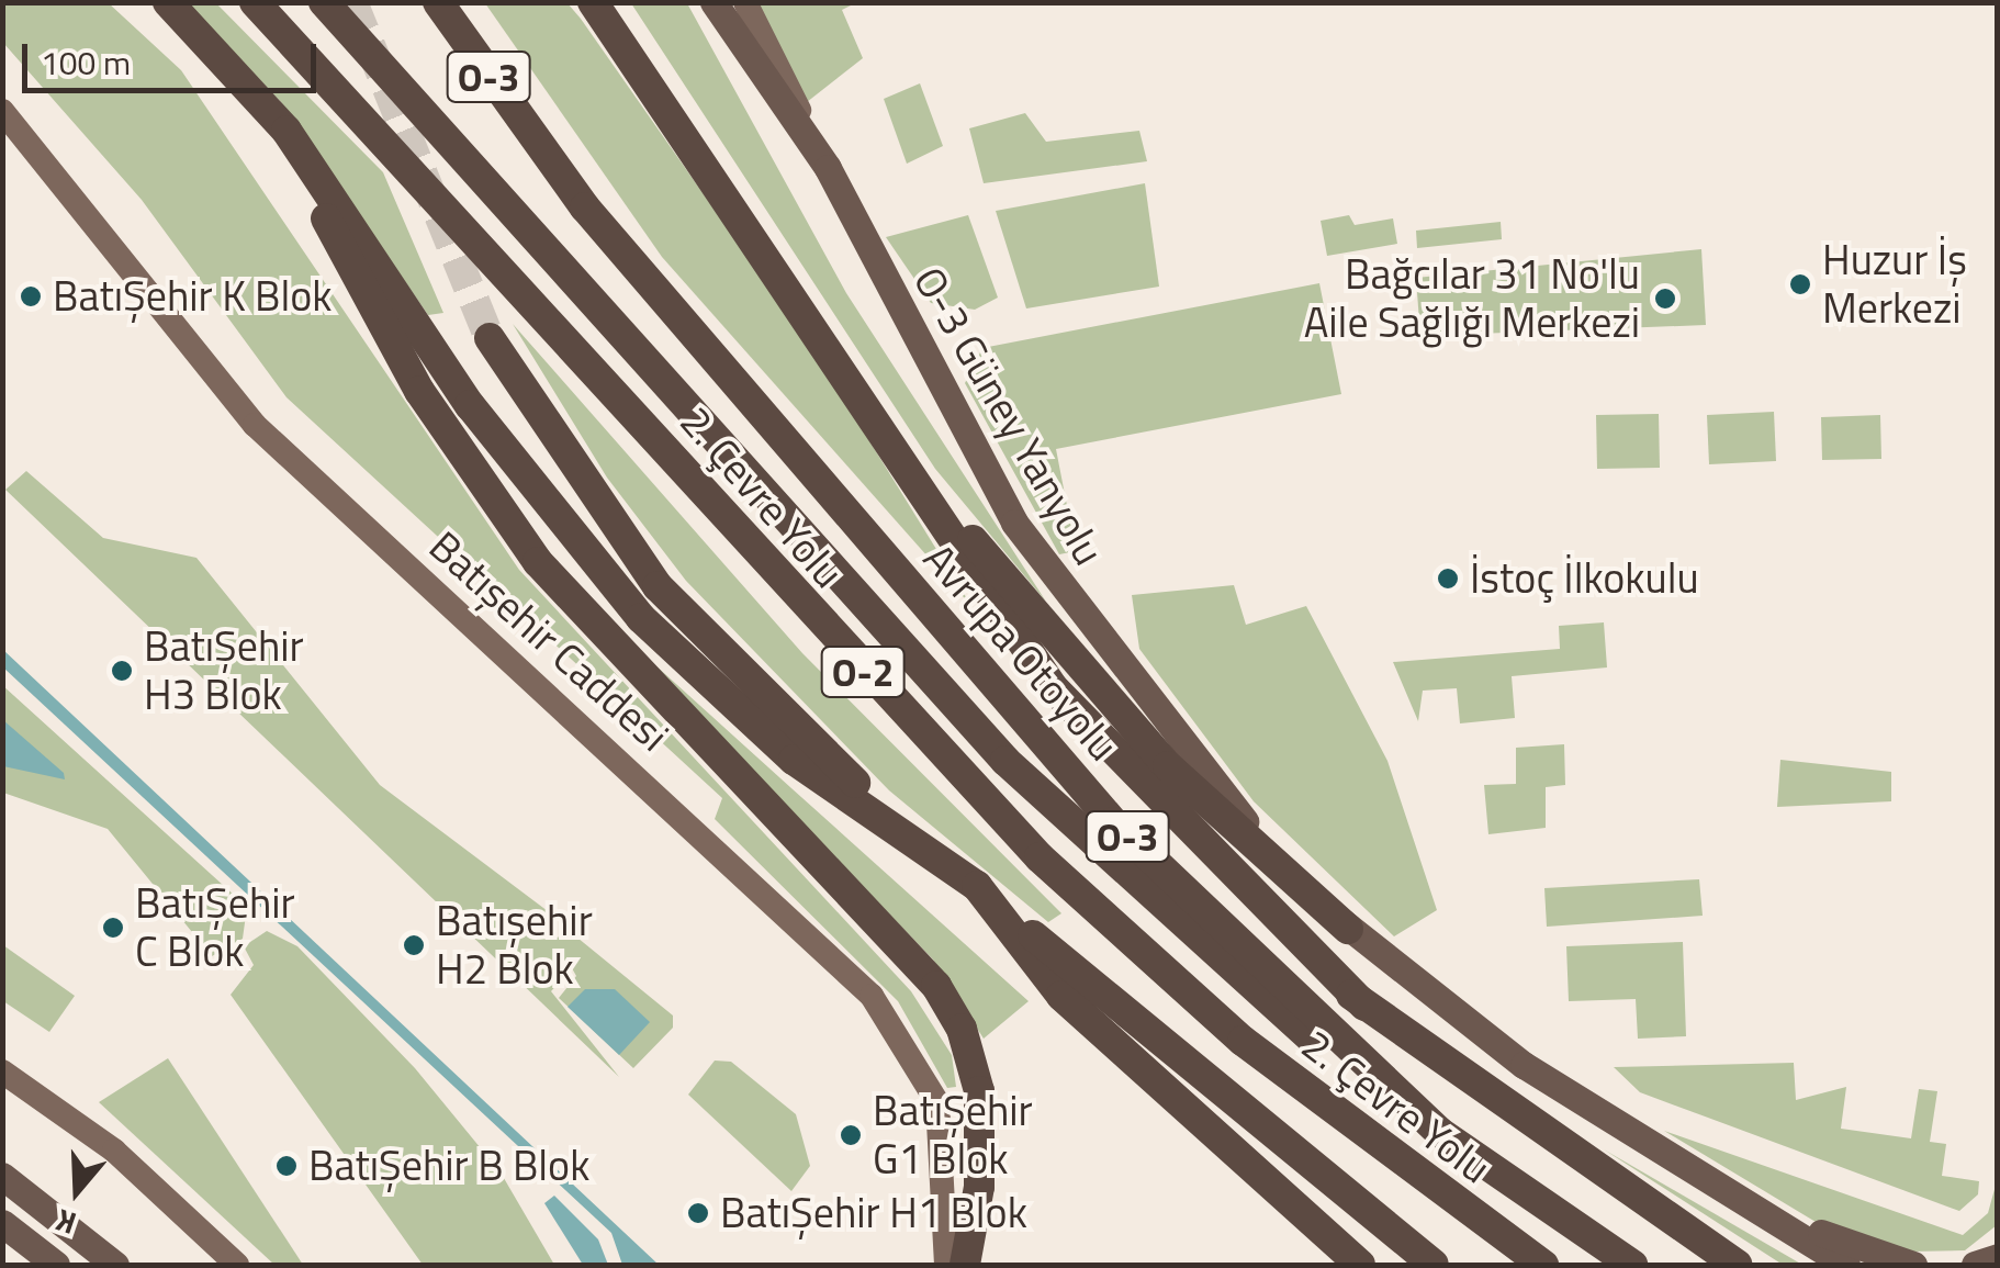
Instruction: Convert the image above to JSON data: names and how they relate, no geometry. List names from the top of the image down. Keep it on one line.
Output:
{"streets":{"highway":["O-3","O-3 Güney Yanyolu","2. Çevre Yolu","Avrupa Otoyolu","O-2"],"main road":["Batışehir Caddesi"]},"crossings":[["2. Çevre Yolu","Avrupa Otoyolu"]],"places":["Huzur İş Merkezi","BatıŞehir K Blok","Bağcılar 31 No'lu Aile Sağlığı Merkezi","İstoç İlkokulu","BatıŞehir H3 Blok","BatıŞehir C Blok","Batışehir H2 Blok","BatıŞehir G1 Blok","BatıŞehir B Blok","BatıŞehir H1 Blok"],"scale_bar":"100 m","north":"bottom"}
